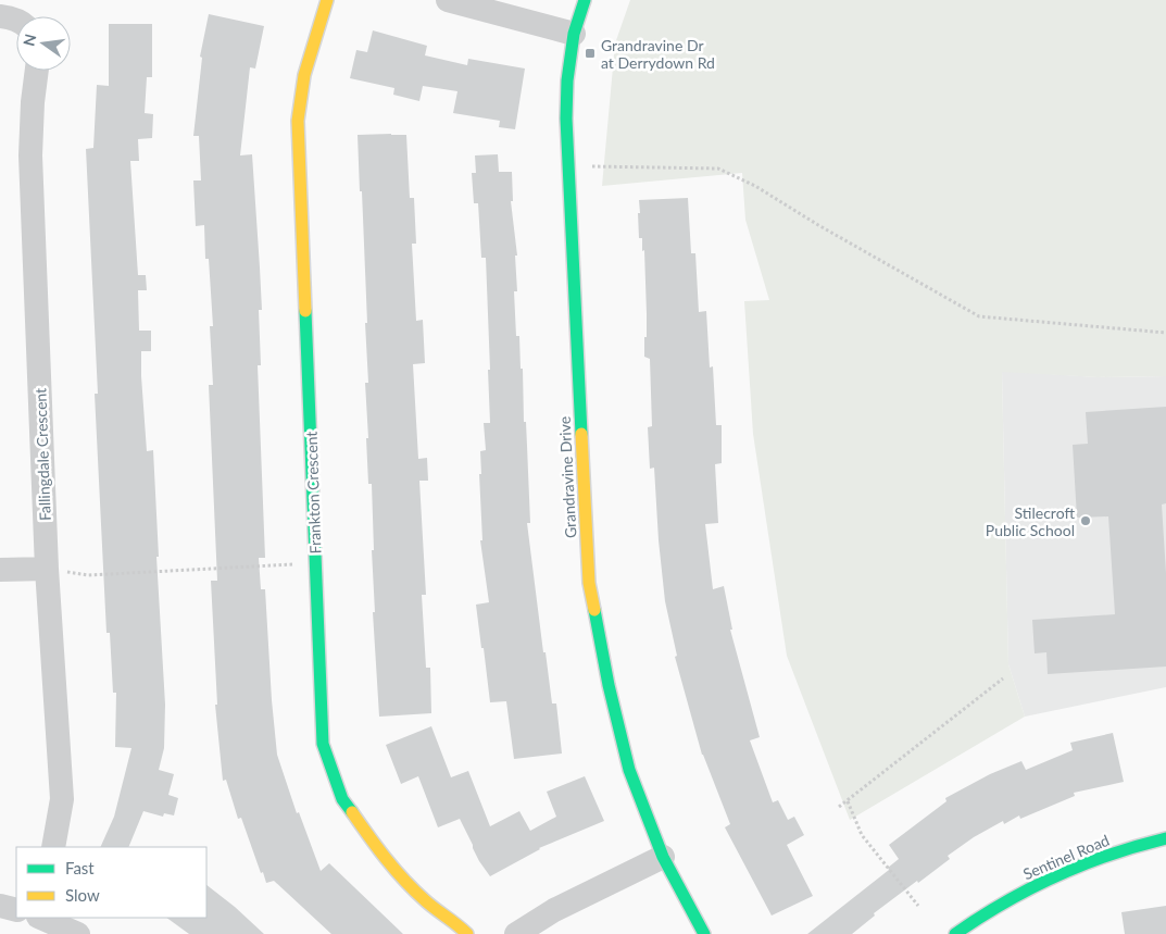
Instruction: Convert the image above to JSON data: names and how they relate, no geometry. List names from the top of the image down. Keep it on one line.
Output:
{"streets":{"street":["Fallingdale Crescent","Grandravine Drive","Frankton Crescent","Sentinel Road"]},"places":{"transit":["Grandravine Dr at Derrydown Rd"],"other":["Stilecroft Public School"]},"legend":["Fast","Slow"],"north":"left"}
